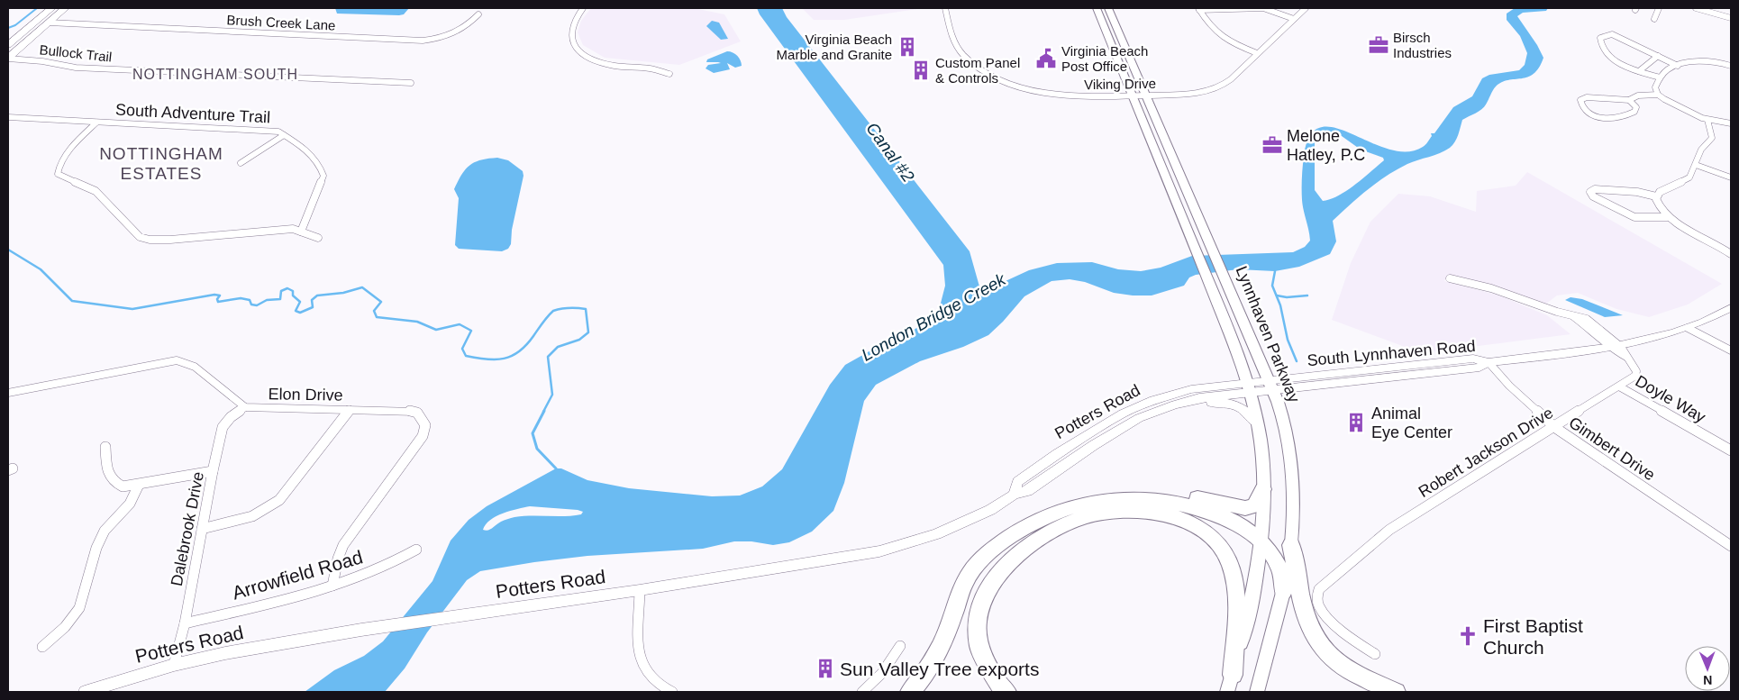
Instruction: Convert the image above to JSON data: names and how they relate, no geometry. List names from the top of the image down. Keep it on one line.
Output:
{"streets":{"main road":["Lynnhaven Parkway"],"street":["Brush Creek Lane","Bullock Trail","Viking Drive","South Adventure Trail","South Lynnhaven Road","Elon Drive","Doyle Way","Potters Road","Gimbert Drive","Robert Jackson Drive","Dalebrook Drive","Arrowfield Road"]},"crossings":[["Viking Drive","Lynnhaven Parkway"],["Lynnhaven Parkway","South Lynnhaven Road"],["Lynnhaven Parkway","Potters Road"],["South Lynnhaven Road","Potters Road"],["South Lynnhaven Road","Gimbert Drive"],["South Lynnhaven Road","Robert Jackson Drive"],["Elon Drive","Dalebrook Drive"],["Elon Drive","Arrowfield Road"],["Doyle Way","Robert Jackson Drive"],["Potters Road","Dalebrook Drive"],["Gimbert Drive","Robert Jackson Drive"],["Dalebrook Drive","Arrowfield Road"]],"districts":["NOTTINGHAM SOUTH","NOTTINGHAM ESTATES"],"water":["Canal #2","London Bridge Creek"],"places":{"office":["Birsch Industries","Melone Hatley, P.C"],"building":["Virginia Beach Marble and Granite","Custom Panel & Controls","Animal Eye Center","Sun Valley Tree exports"],"public building":["Virginia Beach Post Office"],"church":["First Baptist Church"]},"north":"bottom"}
